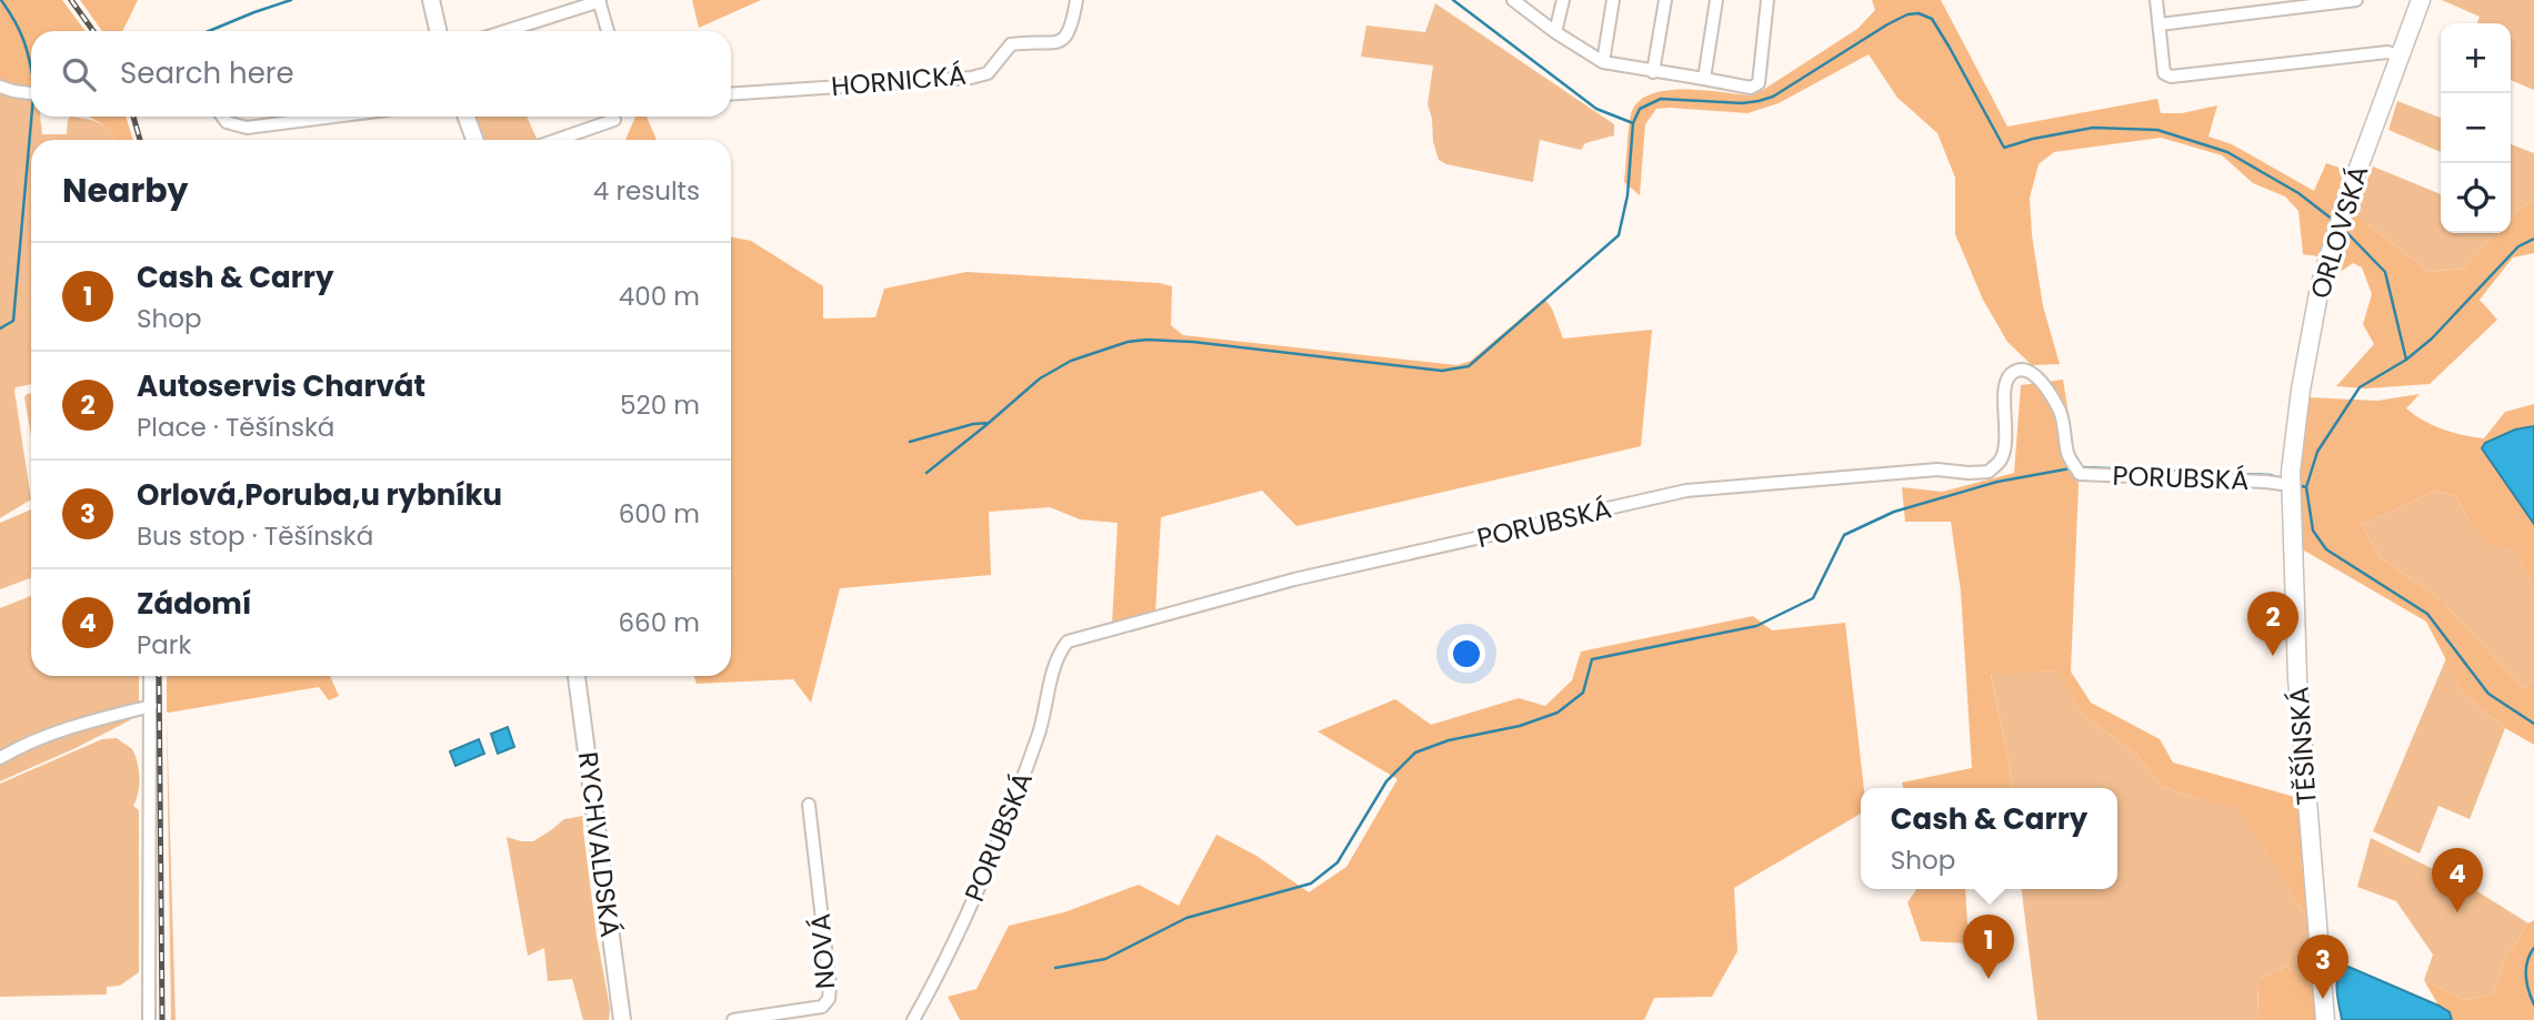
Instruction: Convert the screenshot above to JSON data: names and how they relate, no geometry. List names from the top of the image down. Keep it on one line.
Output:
{"streets":{"main road":["ORLOVSKÁ","TĚŠÍNSKÁ"],"street":["HORNICKÁ","PORUBSKÁ","RYCHVALDSKÁ","NOVÁ"]},"crossings":[["ORLOVSKÁ","PORUBSKÁ"],["ORLOVSKÁ","TĚŠÍNSKÁ"],["PORUBSKÁ","TĚŠÍNSKÁ"]],"page":{"map_buttons":["+","−"],"search":"Search here","heading":["Nearby","4 results"],"list":[{"mark":"1","name":"Cash & Carry","note":"Shop","value":"400 m"},{"mark":"2","name":"Autoservis Charvát","note":"Place · Těšínská","value":"520 m"},{"mark":"3","name":"Orlová,Poruba,u rybníku","note":"Bus stop · Těšínská","value":"600 m"},{"mark":"4","name":"Zádomí","note":"Park","value":"660 m"}],"pins":["2","4","1","3"],"popup":["Cash & Carry","Shop"]}}
